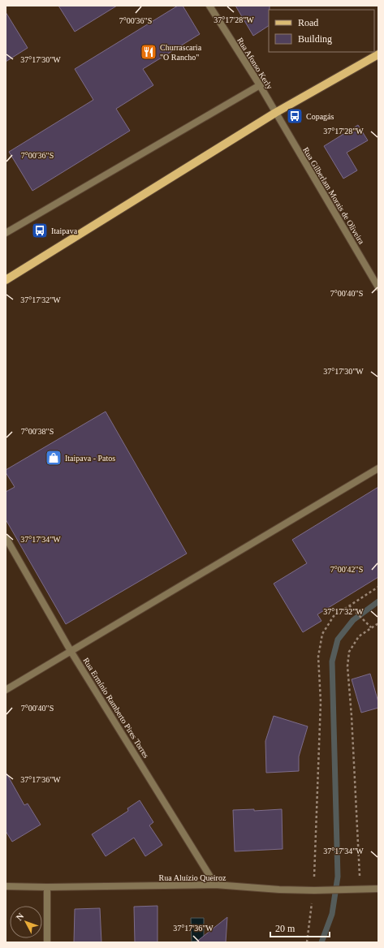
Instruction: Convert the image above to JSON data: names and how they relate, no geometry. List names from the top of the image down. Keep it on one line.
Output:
{"streets":{"street":["Rua Afonso Kerly","Rua Gilberlam Morais de Oliveira","Rua Ermínio Ramberto Pires Torres","Rua Aluízio Queiroz"]},"crossings":[["Rua Afonso Kerly","Rua Gilberlam Morais de Oliveira"],["Rua Ermínio Ramberto Pires Torres","Rua Aluízio Queiroz"]],"places":{"restaurant":["Churrascaria \"O Rancho\""],"bus stop":["Copagás","Itaipava"],"shop":["Itaipava - Patos"]},"legend":["Road","Building"],"scale_bar":"20 m","north":"top left","coordinates":["37°17'28\"W","7°00'36\"S","37°17'30\"W","7°00'40\"S","37°17'32\"W","7°00'38\"S","37°17'34\"W","7°00'42\"S","37°17'36\"W"]}
